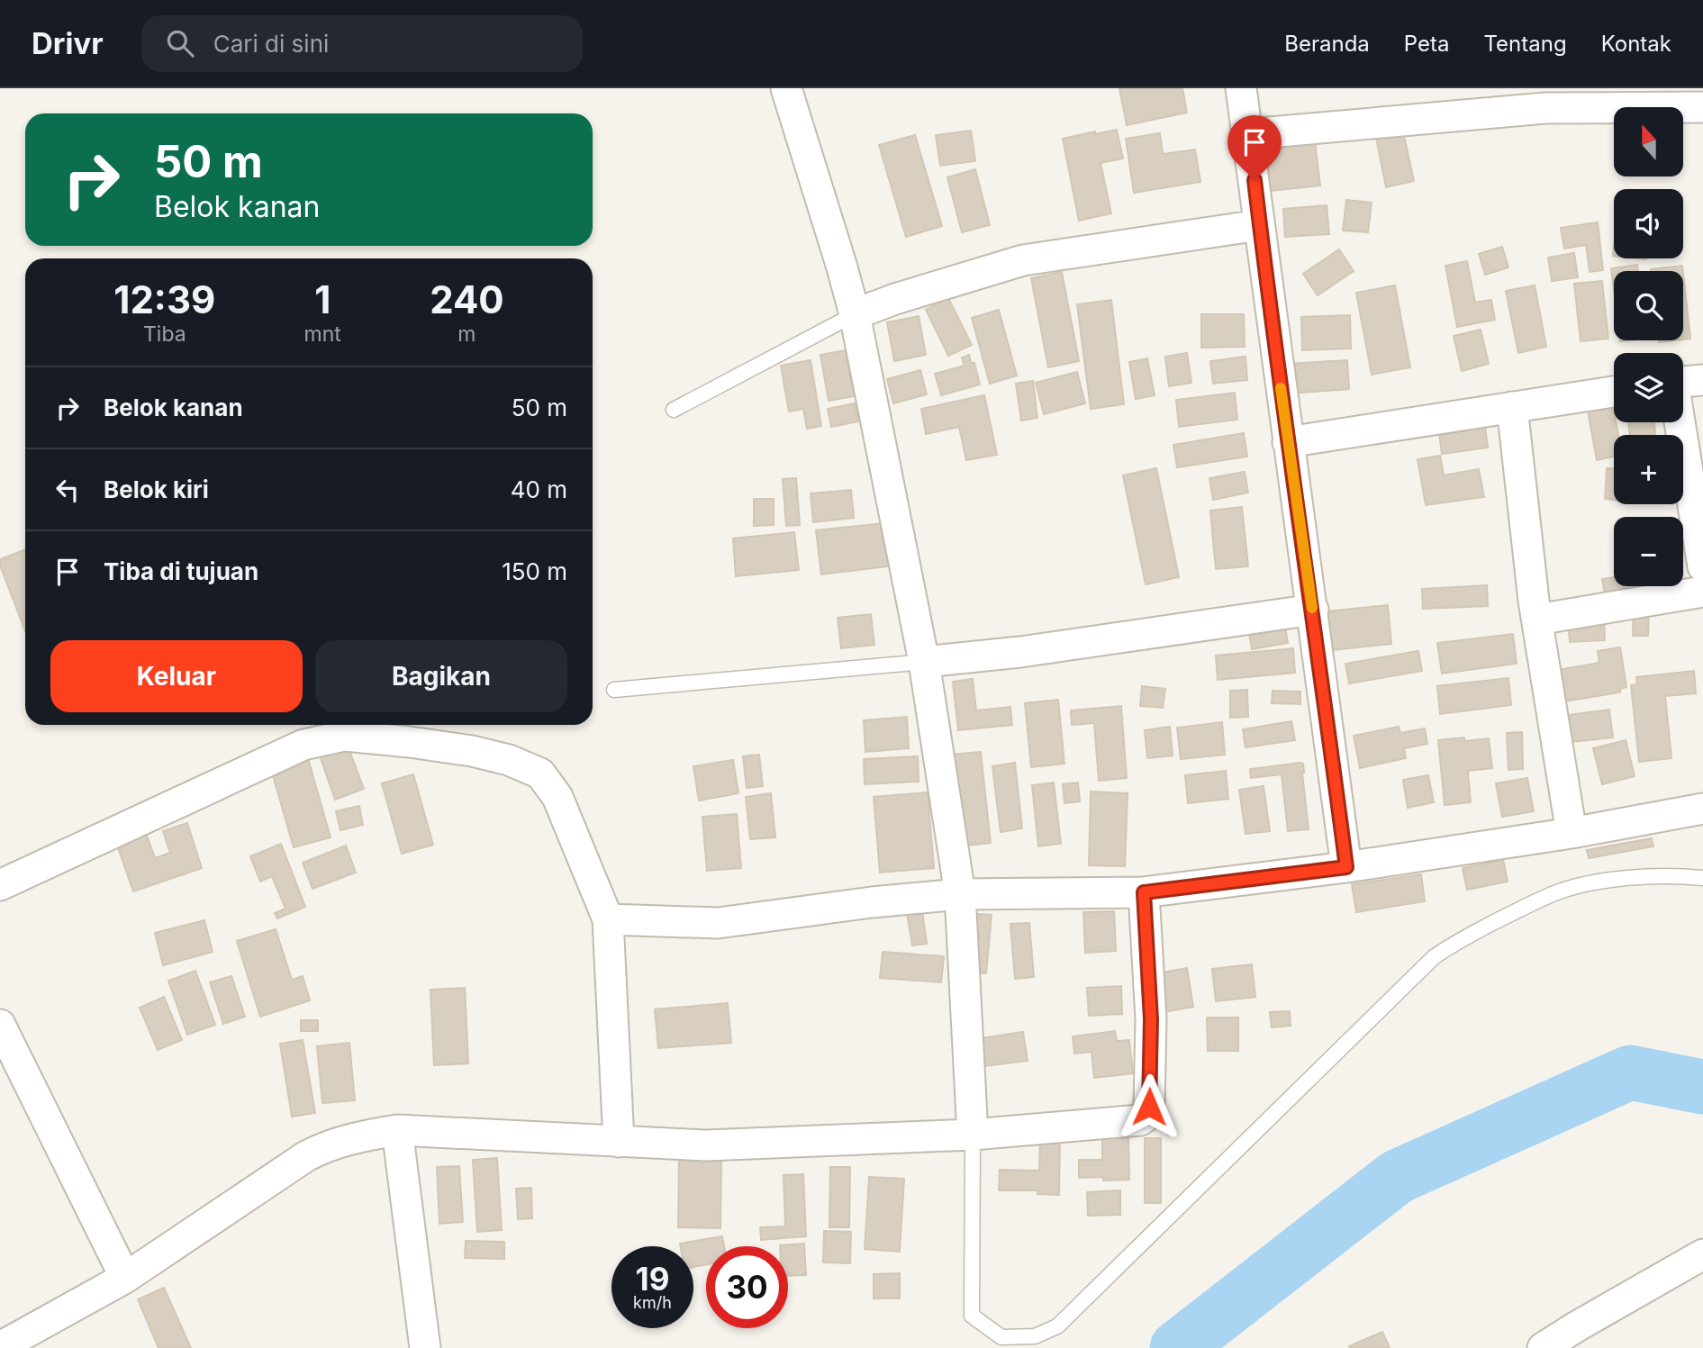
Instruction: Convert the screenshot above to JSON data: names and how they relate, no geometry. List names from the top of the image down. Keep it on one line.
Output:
{"north":"top","page":{"header":"Drivr","search":"Cari di sini","nav":["Beranda","Peta","Tentang","Kontak"],"map_buttons":["+","−"],"turn":["50 m","Belok kanan"],"eta":["12:39","Tiba","1","mnt","240","m"],"list":[{"name":"Belok kanan","value":"50 m"},{"name":"Belok kiri","value":"40 m"},{"name":"Tiba di tujuan","value":"150 m"}],"buttons":["Keluar","Bagikan"],"speed":"19 km/h","limit":"30"}}
